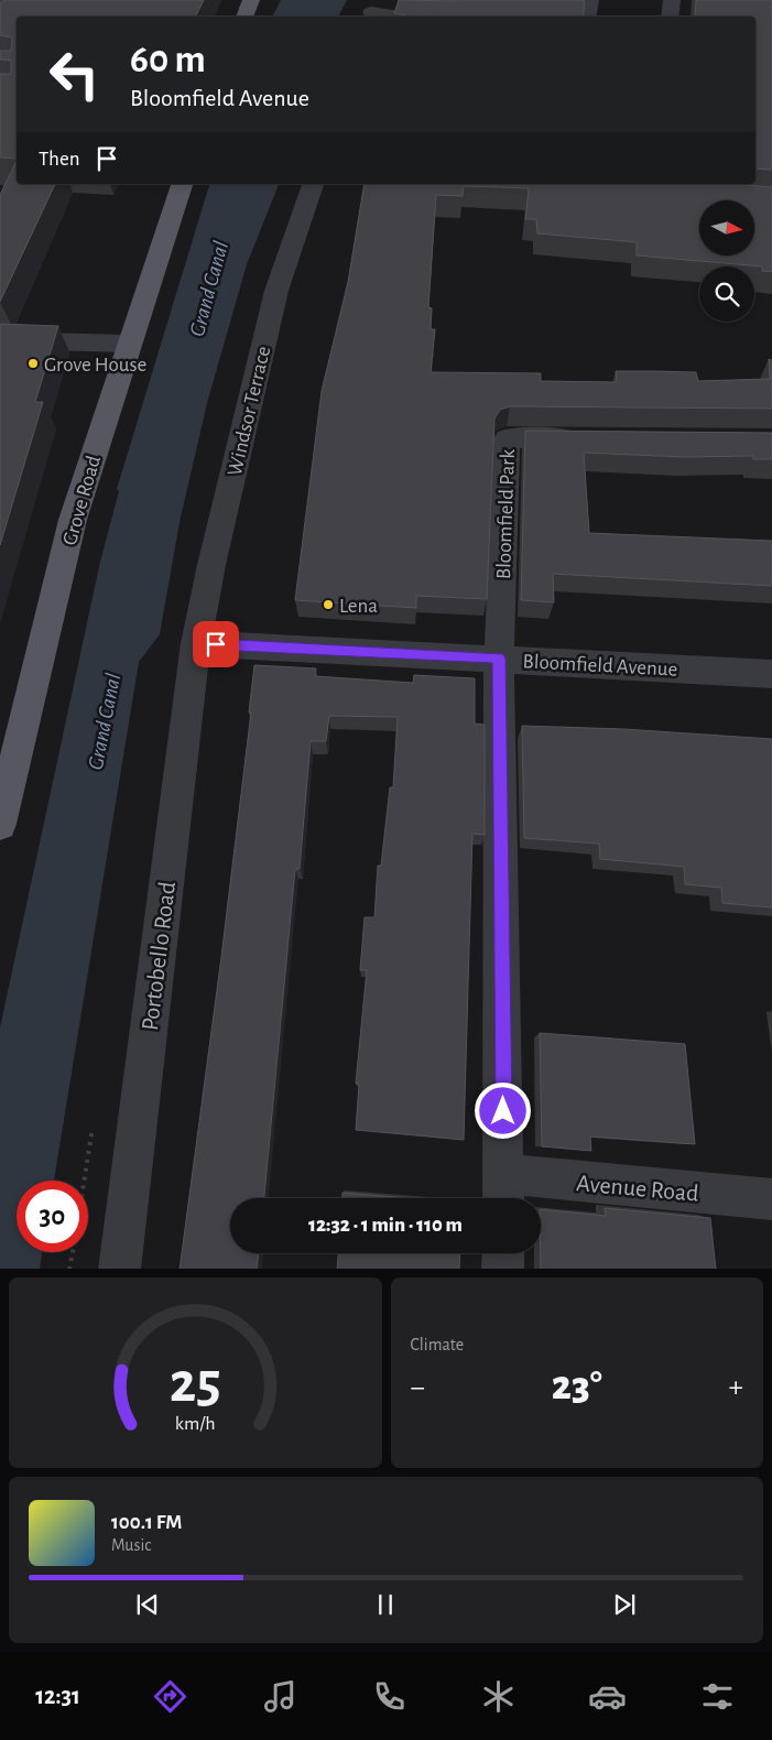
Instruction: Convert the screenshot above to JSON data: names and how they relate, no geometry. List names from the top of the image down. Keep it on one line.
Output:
{"streets":{"main road":["Grove Road"],"street":["Windsor Terrace","Bloomfield Park","Bloomfield Avenue","Portobello Road","Avenue Road"]},"crossings":[["Windsor Terrace","Bloomfield Avenue"],["Windsor Terrace","Portobello Road"],["Bloomfield Park","Bloomfield Avenue"],["Bloomfield Avenue","Portobello Road"]],"water":["Grand Canal"],"places":["Grove House","Lena"],"north":"right","page":{"turn":["60 m","Bloomfield Avenue"],"then":"Then","limit":"30","trip":"12:32 · 1 min · 110 m","tile":"Climate","heat":["−","23°","+"],"song":["100.1 FM","Music"],"tabs":"12:31","gauge":["25","km/h"]}}
